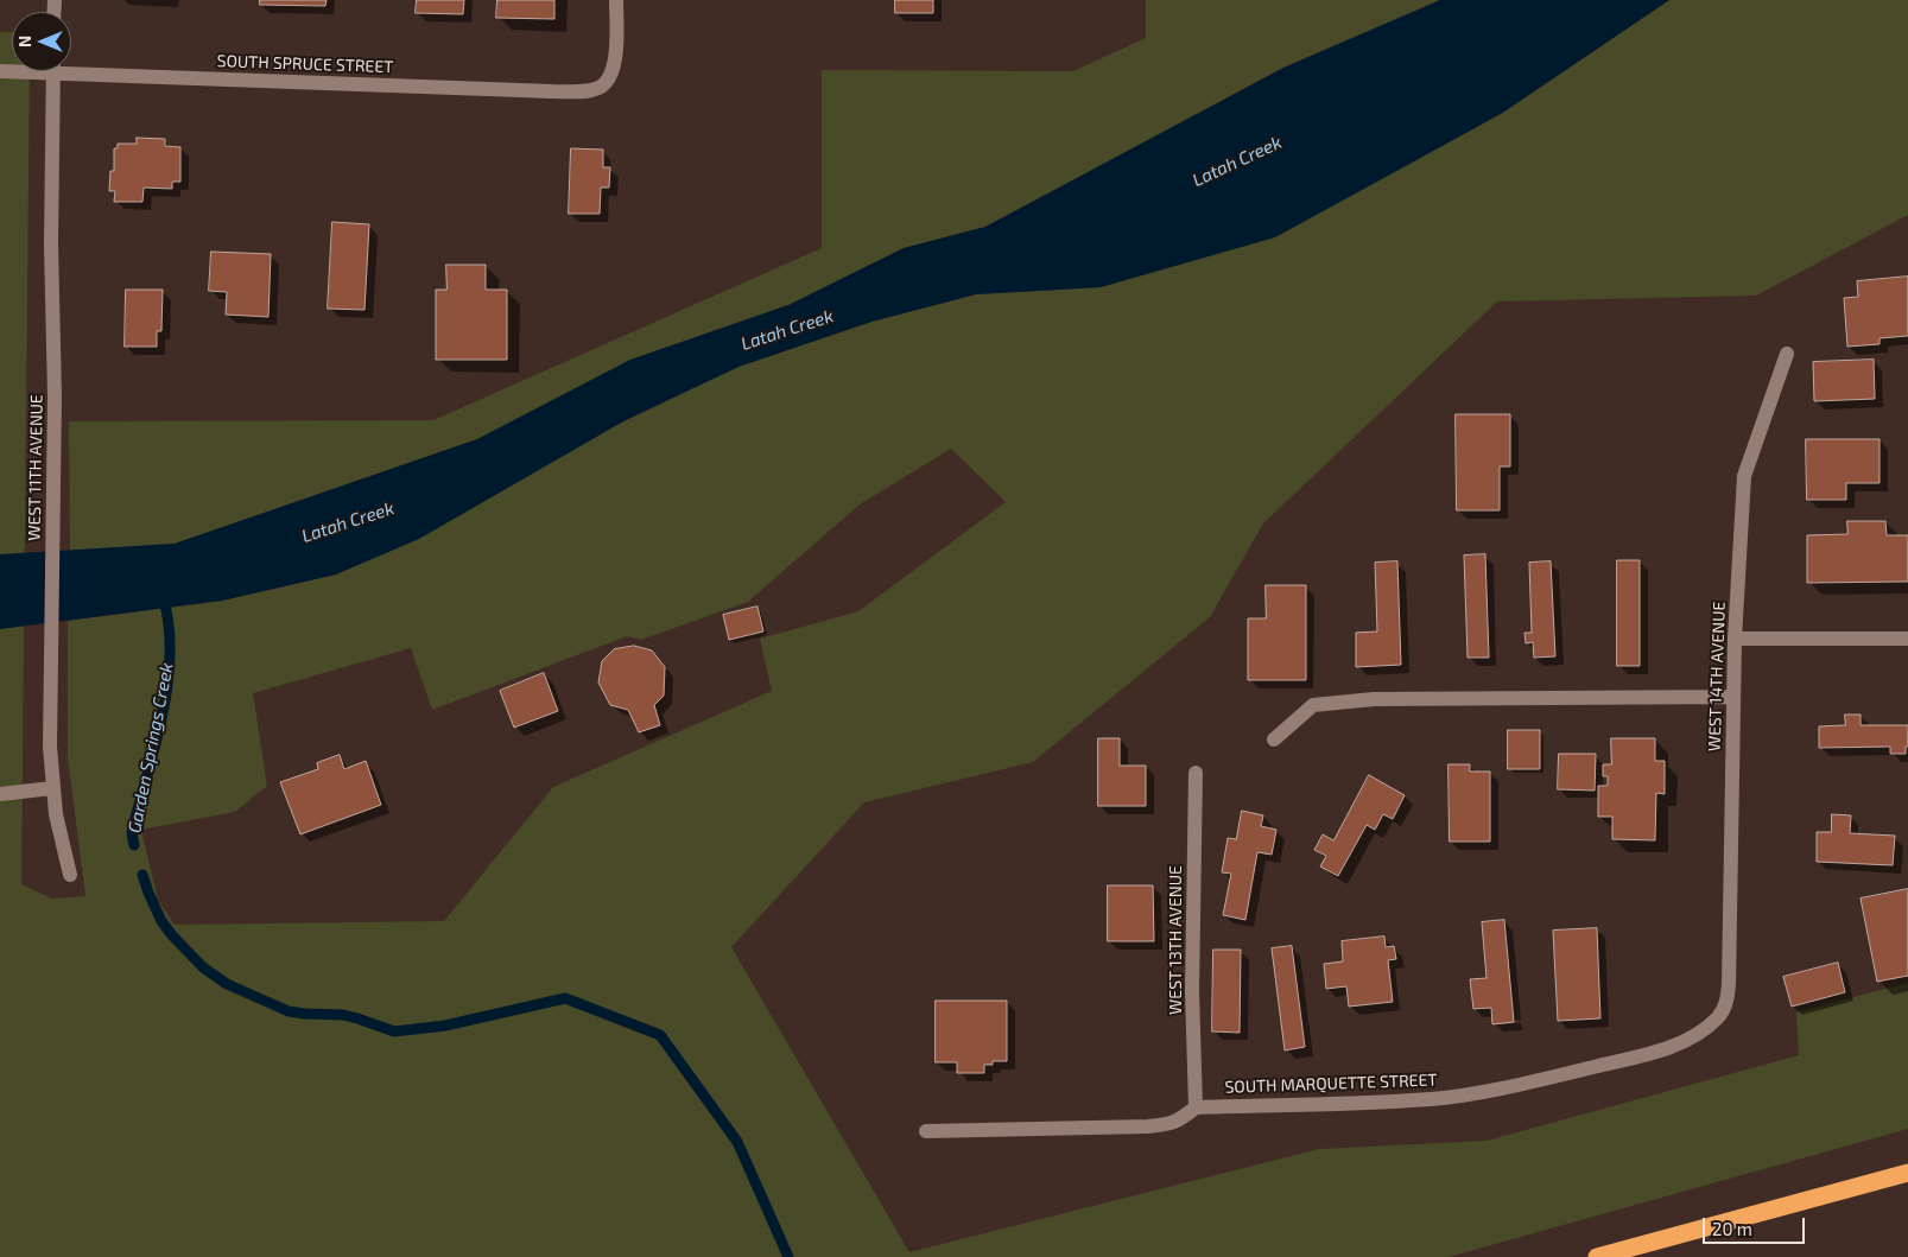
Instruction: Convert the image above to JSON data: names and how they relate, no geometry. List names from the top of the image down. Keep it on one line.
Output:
{"streets":{"street":["SOUTH SPRUCE STREET","WEST 11TH AVENUE","WEST 14TH AVENUE","WEST 13TH AVENUE","SOUTH MARQUETTE STREET"]},"crossings":[["WEST 14TH AVENUE","SOUTH MARQUETTE STREET"],["WEST 13TH AVENUE","SOUTH MARQUETTE STREET"]],"water":["Latah Creek","Garden Springs Creek"],"scale_bar":"20 m","north":"left"}
